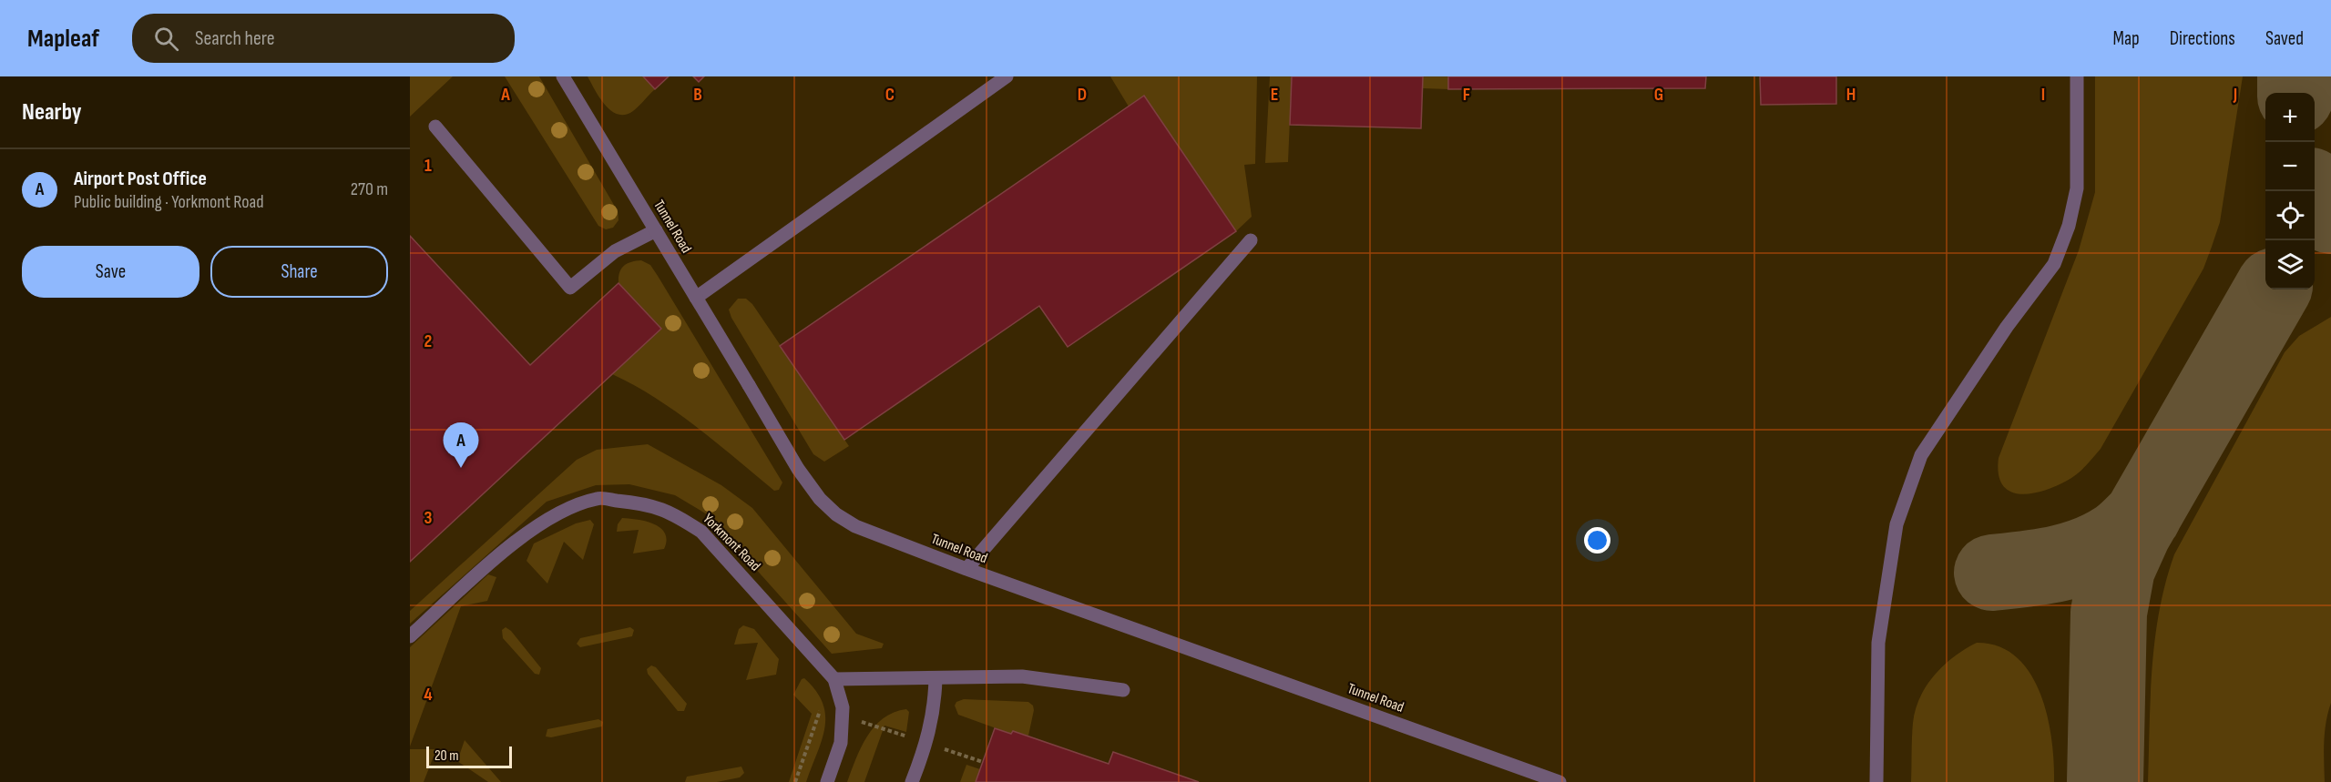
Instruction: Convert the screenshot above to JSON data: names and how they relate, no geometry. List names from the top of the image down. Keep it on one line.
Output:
{"streets":{"street":["Tunnel Road","Yorkmont Road"]},"scale_bar":"20 m","page":{"header":"Mapleaf","search":"Search here","nav":["Map","Directions","Saved"],"heading":"Nearby","map_buttons":["+","−"],"list":[{"mark":"A","name":"Airport Post Office","note":"Public building · Yorkmont Road","value":"270 m"}],"buttons":["Save","Share"],"pins":"A","scale":"20 m"},"grid":{"columns":["A","B","C","D","E","F","G","H","I","J"],"rows":["1","2","3","4"]}}
